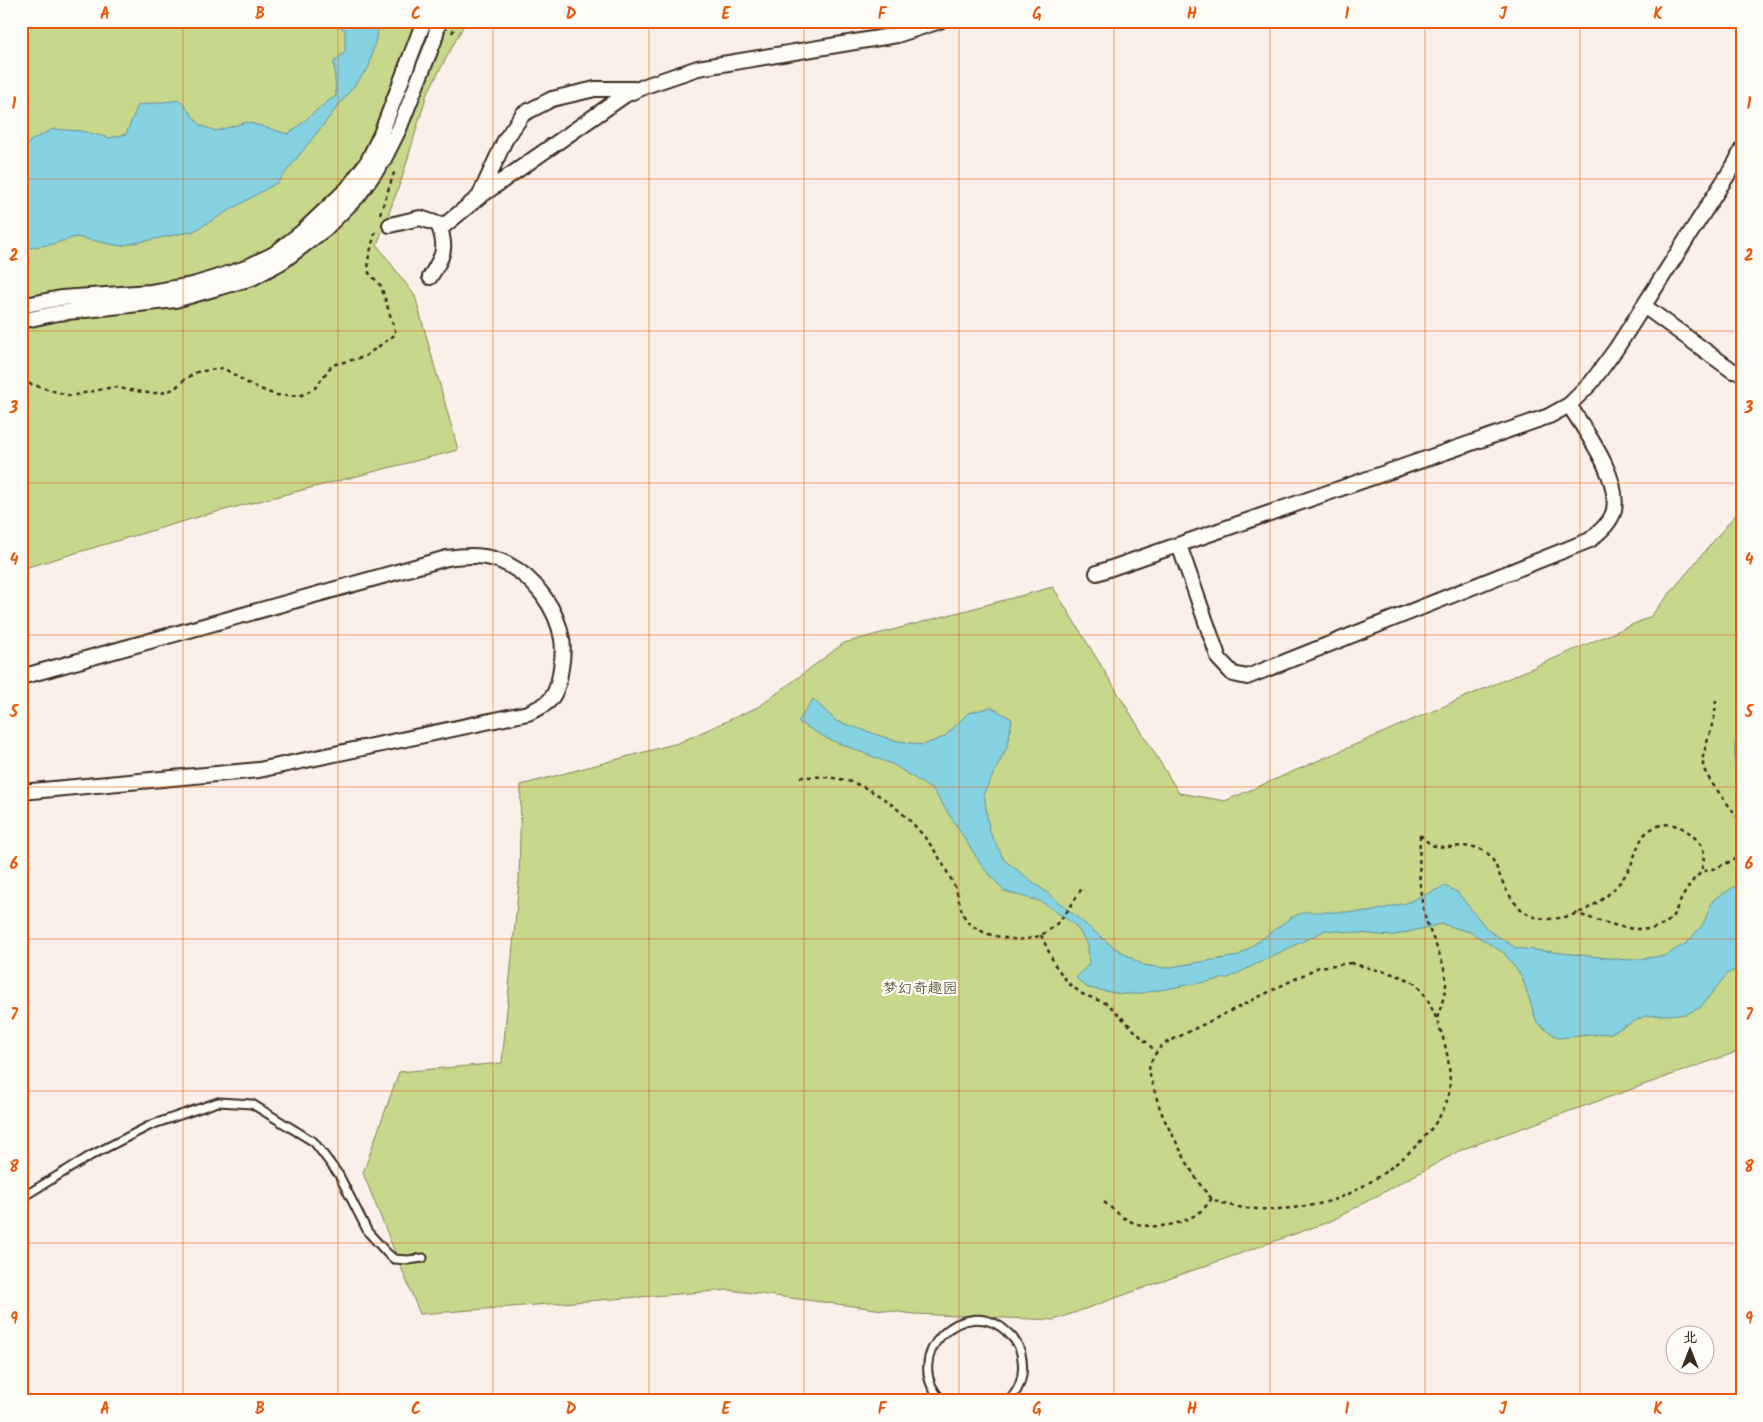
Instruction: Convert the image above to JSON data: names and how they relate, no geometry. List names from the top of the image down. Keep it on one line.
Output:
{"parks":["梦幻奇趣园"],"north":"top","grid":{"columns":["A","B","C","D","E","F","G","H","I","J","K"],"rows":["1","2","3","4","5","6","7","8","9"]}}
